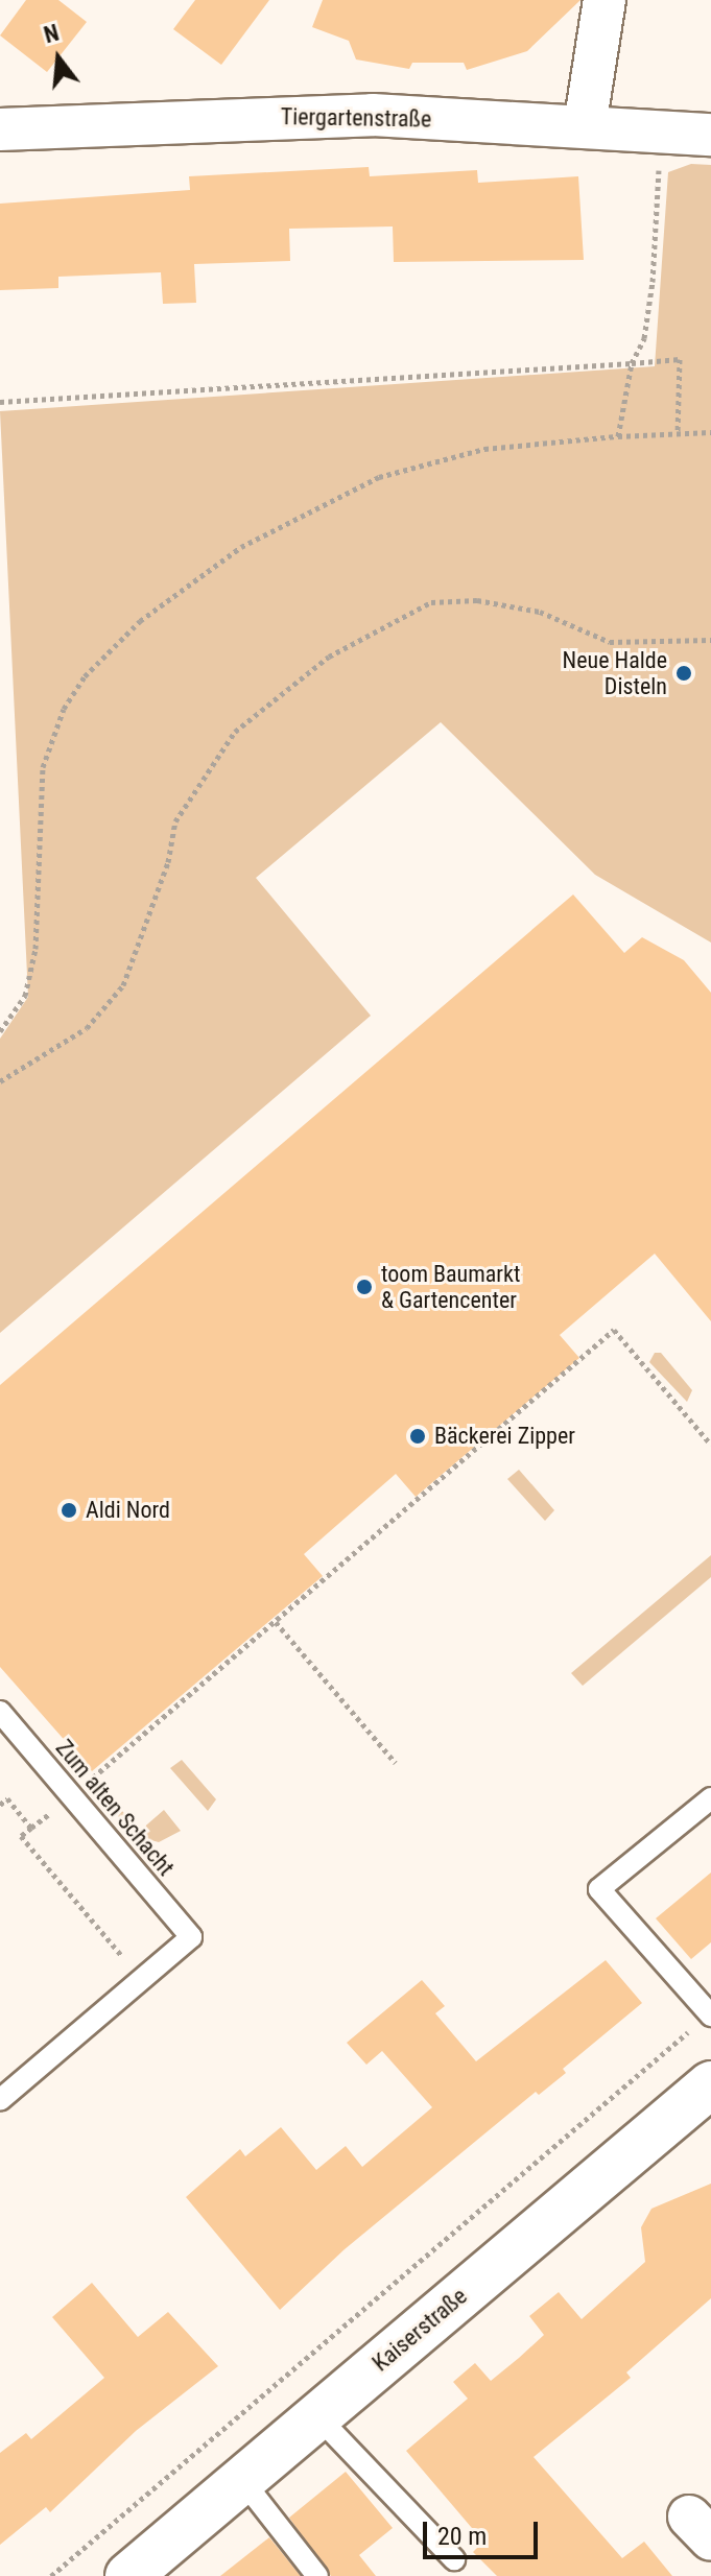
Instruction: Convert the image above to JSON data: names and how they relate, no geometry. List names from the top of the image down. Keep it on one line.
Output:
{"streets":{"main road":["Kaiserstraße"],"street":["Tiergartenstraße"],"lane":["Zum alten Schacht"]},"places":["Neue Halde Disteln","toom Baumarkt & Gartencenter","Bäckerei Zipper","Aldi Nord"],"scale_bar":"20 m","north":"top"}
